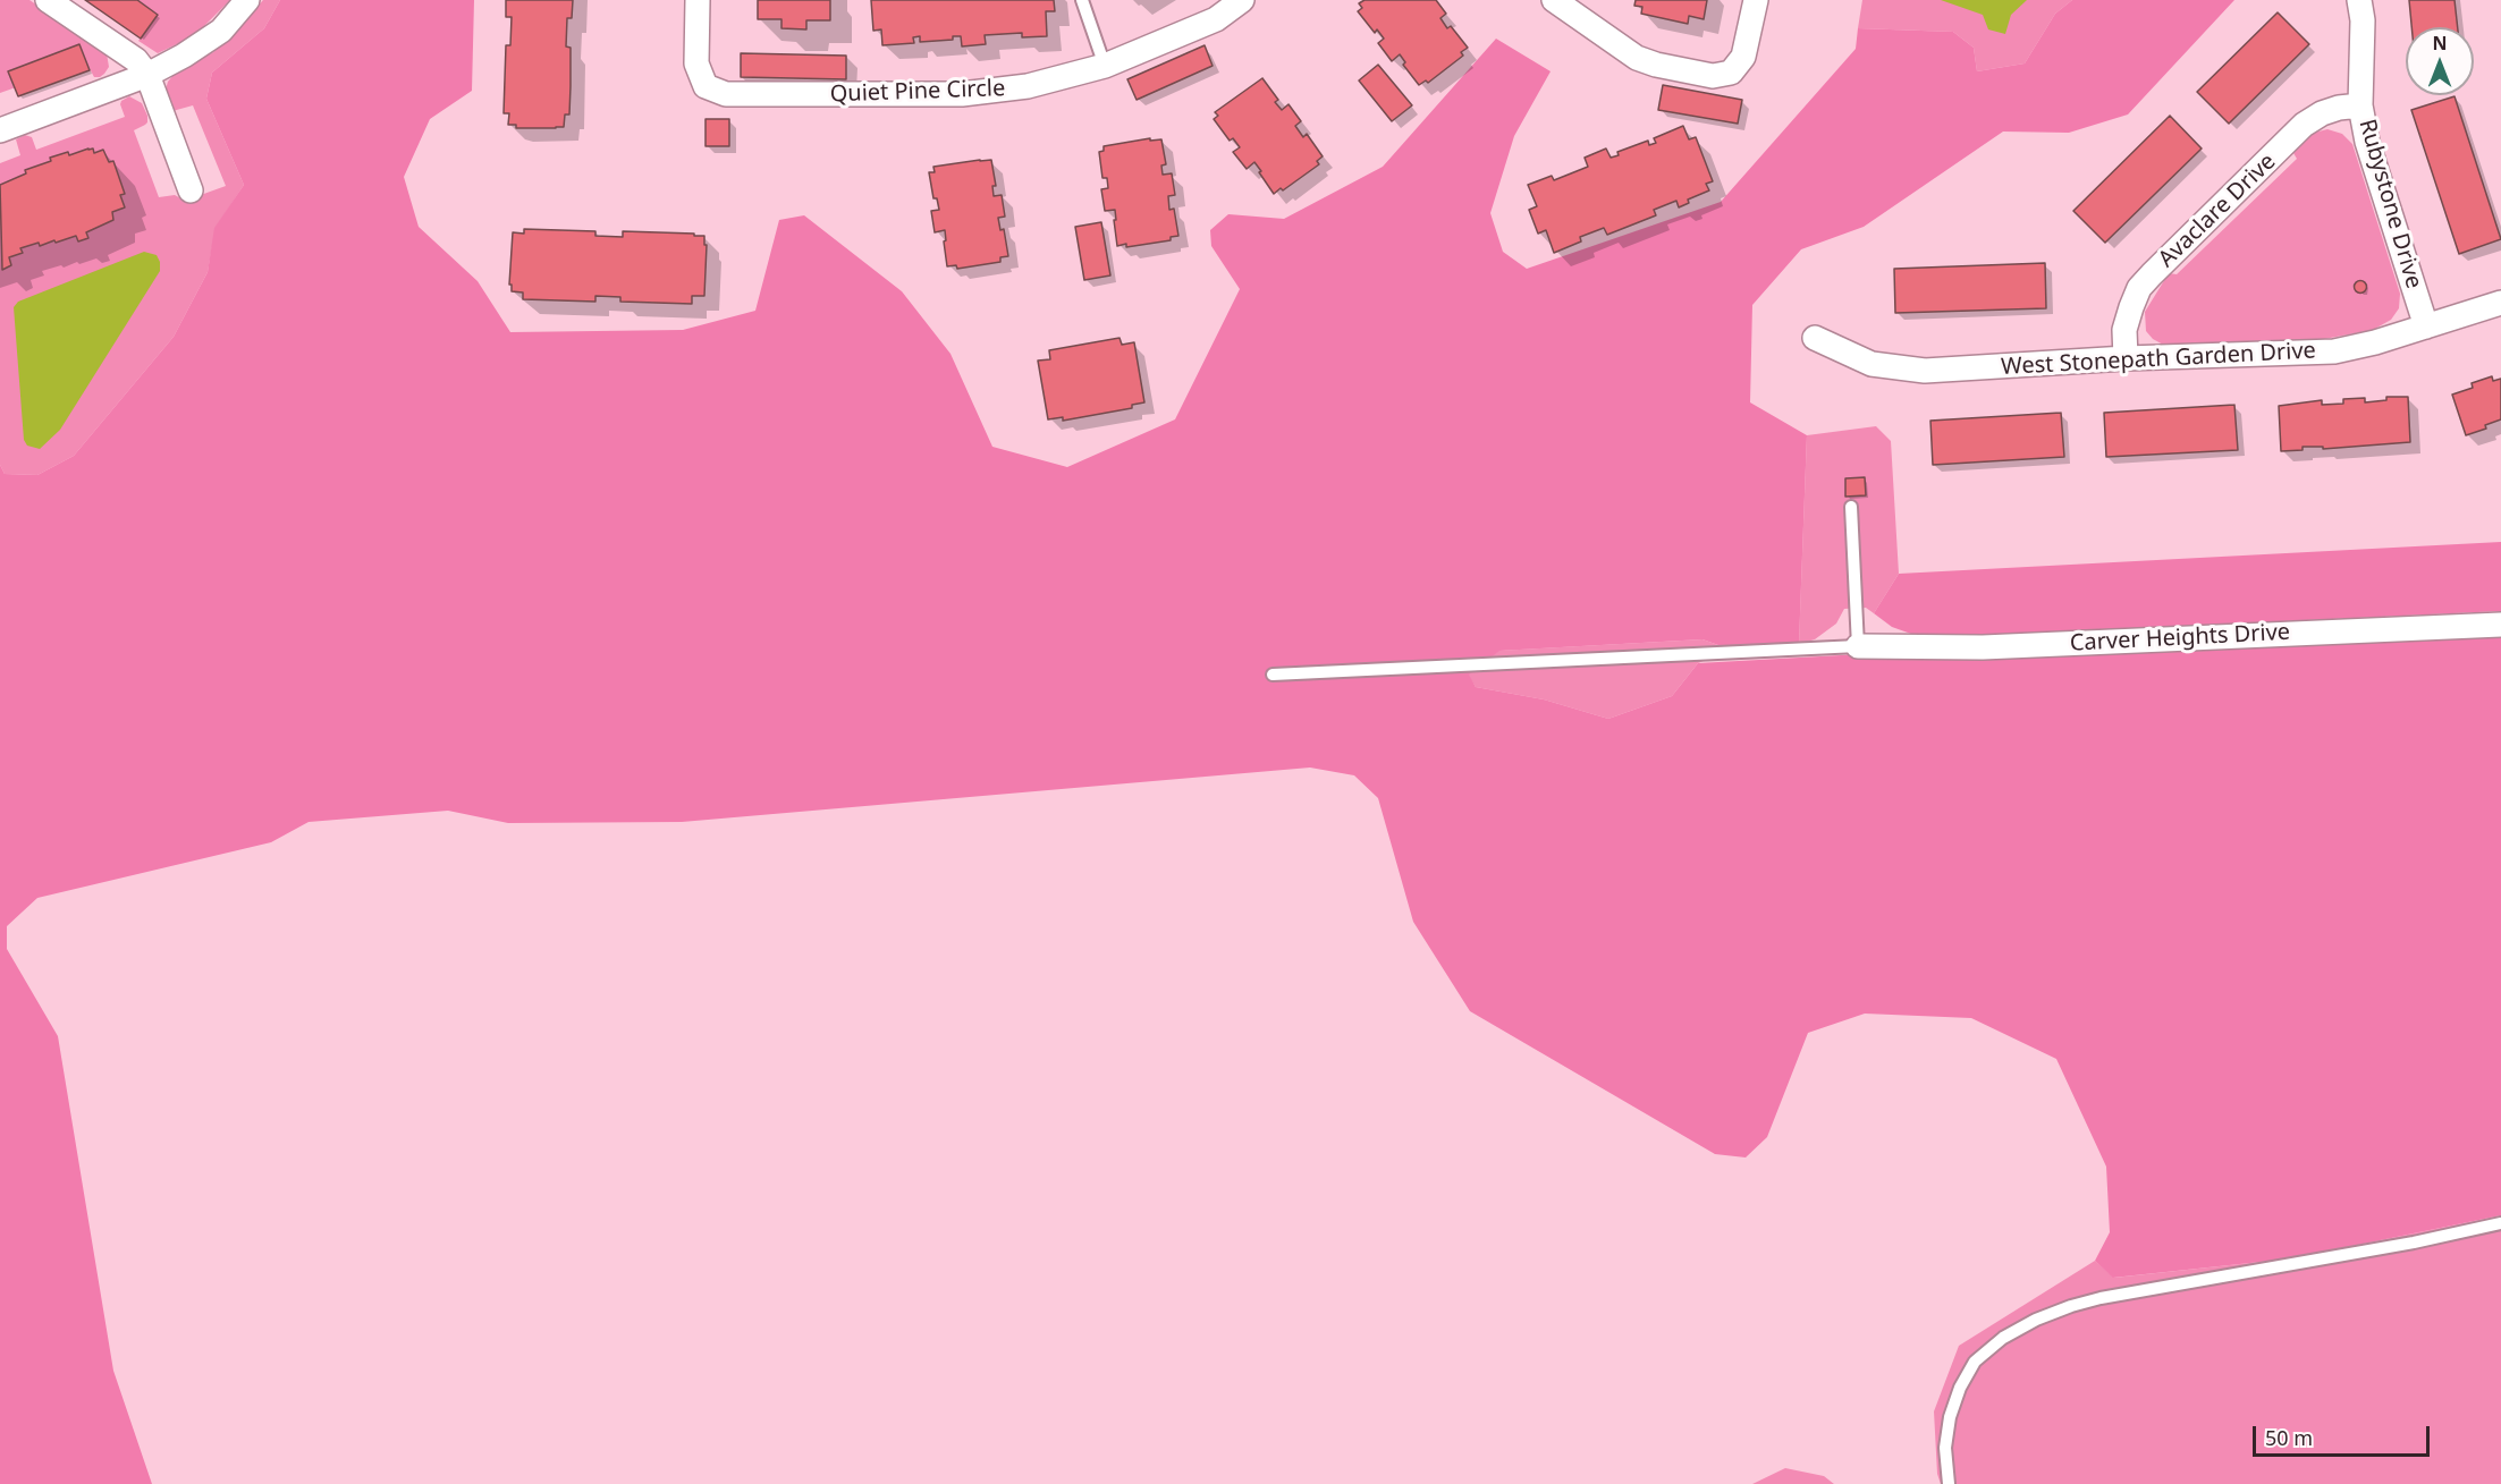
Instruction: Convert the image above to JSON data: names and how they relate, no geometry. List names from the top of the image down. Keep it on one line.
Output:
{"streets":{"street":["Quiet Pine Circle","Rubystone Drive","Avaclare Drive","West Stonepath Garden Drive","Carver Heights Drive"]},"crossings":[["Rubystone Drive","Avaclare Drive"],["Rubystone Drive","West Stonepath Garden Drive"],["Avaclare Drive","West Stonepath Garden Drive"]],"scale_bar":"50 m","north":"top"}
